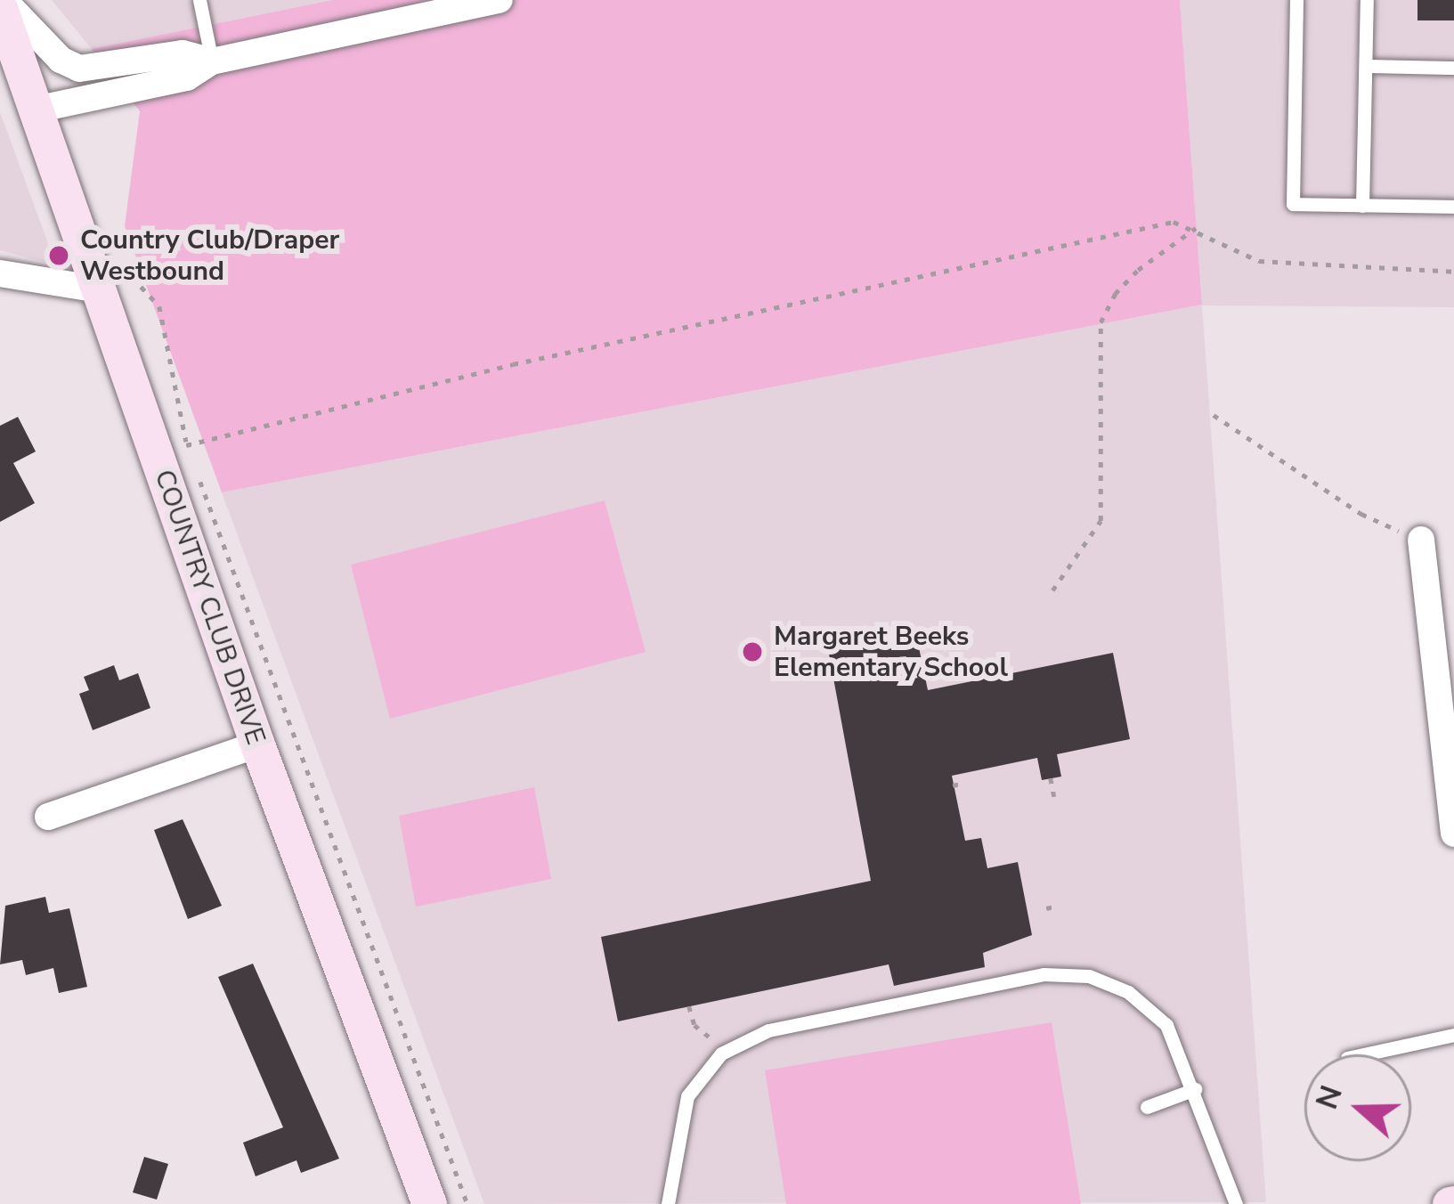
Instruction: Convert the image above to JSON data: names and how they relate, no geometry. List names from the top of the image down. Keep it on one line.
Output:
{"streets":{"street":["COUNTRY CLUB DRIVE"]},"places":["Country Club/Draper Westbound","Margaret Beeks Elementary School"],"north":"left"}
